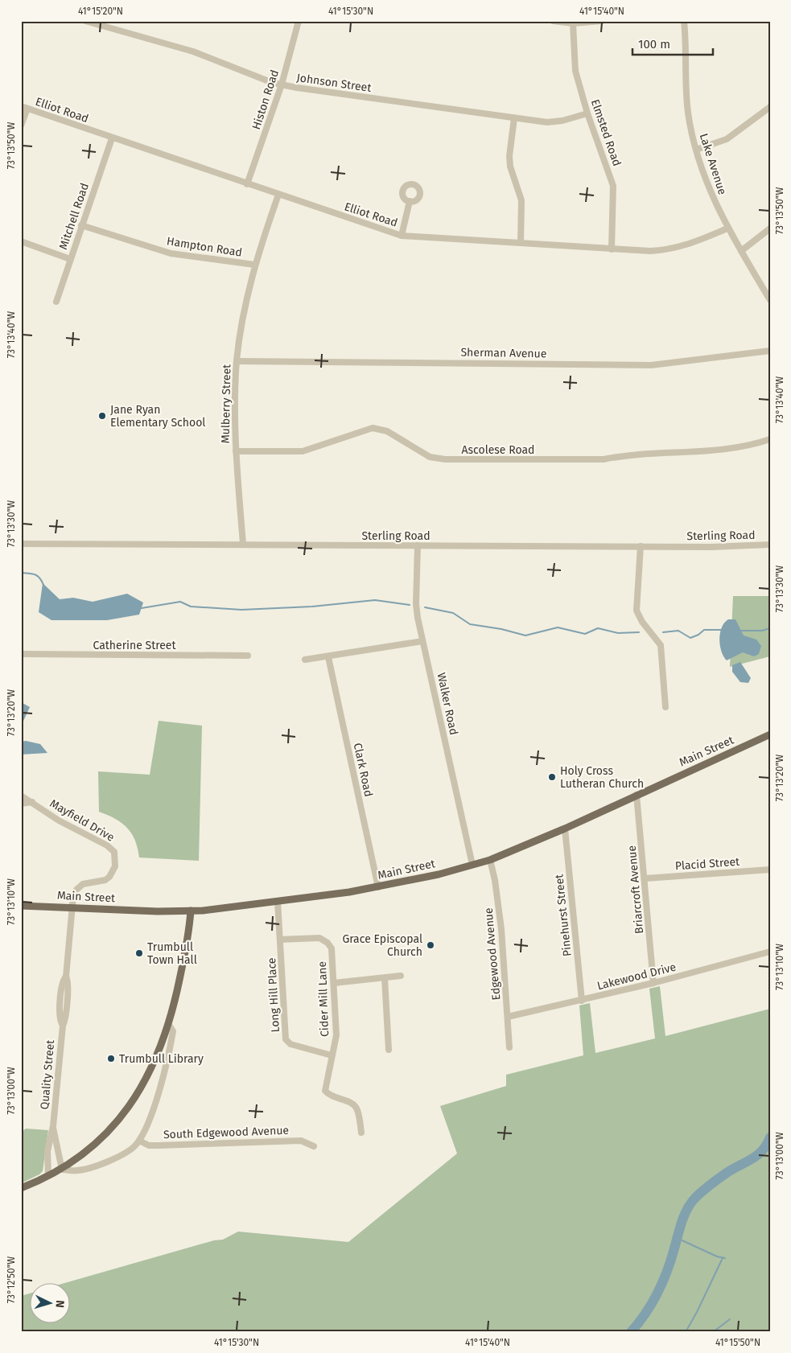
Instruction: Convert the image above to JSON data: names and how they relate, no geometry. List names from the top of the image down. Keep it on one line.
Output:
{"streets":{"main road":["Main Street"],"street":["Johnson Street","Histon Road","Elliot Road","Elmsted Road","Lake Avenue","Mitchell Road","Hampton Road","Sherman Avenue","Mulberry Street","Ascolese Road","Sterling Road","Catherine Street","Walker Road","Clark Road","Mayfield Drive","Placid Street","Briarcroft Avenue","Pinehurst Street","Edgewood Avenue","Lakewood Drive","Long Hill Place","Cider Mill Lane","Quality Street","South Edgewood Avenue"]},"crossings":[["Johnson Street","Histon Road"],["Johnson Street","Elmsted Road"],["Histon Road","Elliot Road"],["Elliot Road","Elmsted Road"],["Elliot Road","Lake Avenue"],["Elliot Road","Mitchell Road"],["Elliot Road","Hampton Road"],["Mitchell Road","Hampton Road"],["Hampton Road","Mulberry Street"],["Sherman Avenue","Mulberry Street"],["Mulberry Street","Ascolese Road"],["Mulberry Street","Sterling Road"],["Sterling Road","Walker Road"],["Walker Road","Main Street"],["Main Street","Clark Road"],["Main Street","Mayfield Drive"],["Main Street","Briarcroft Avenue"],["Main Street","Pinehurst Street"],["Main Street","Edgewood Avenue"],["Main Street","Long Hill Place"],["Main Street","Quality Street"],["Mayfield Drive","Quality Street"],["Placid Street","Briarcroft Avenue"],["Briarcroft Avenue","Lakewood Drive"],["Pinehurst Street","Lakewood Drive"],["Edgewood Avenue","Lakewood Drive"],["Long Hill Place","Cider Mill Lane"]],"places":["Jane Ryan Elementary School","Holy Cross Lutheran Church","Grace Episcopal Church","Trumbull Town Hall","Trumbull Library"],"scale_bar":"100 m","north":"right","coordinates":["41°15'20\"N","41°15'30\"N","41°15'40\"N","73°13'50\"W","73°13'40\"W","73°13'30\"W","73°13'20\"W","73°13'10\"W","73°13'00\"W","73°12'50\"W","41°15'50\"N"]}
